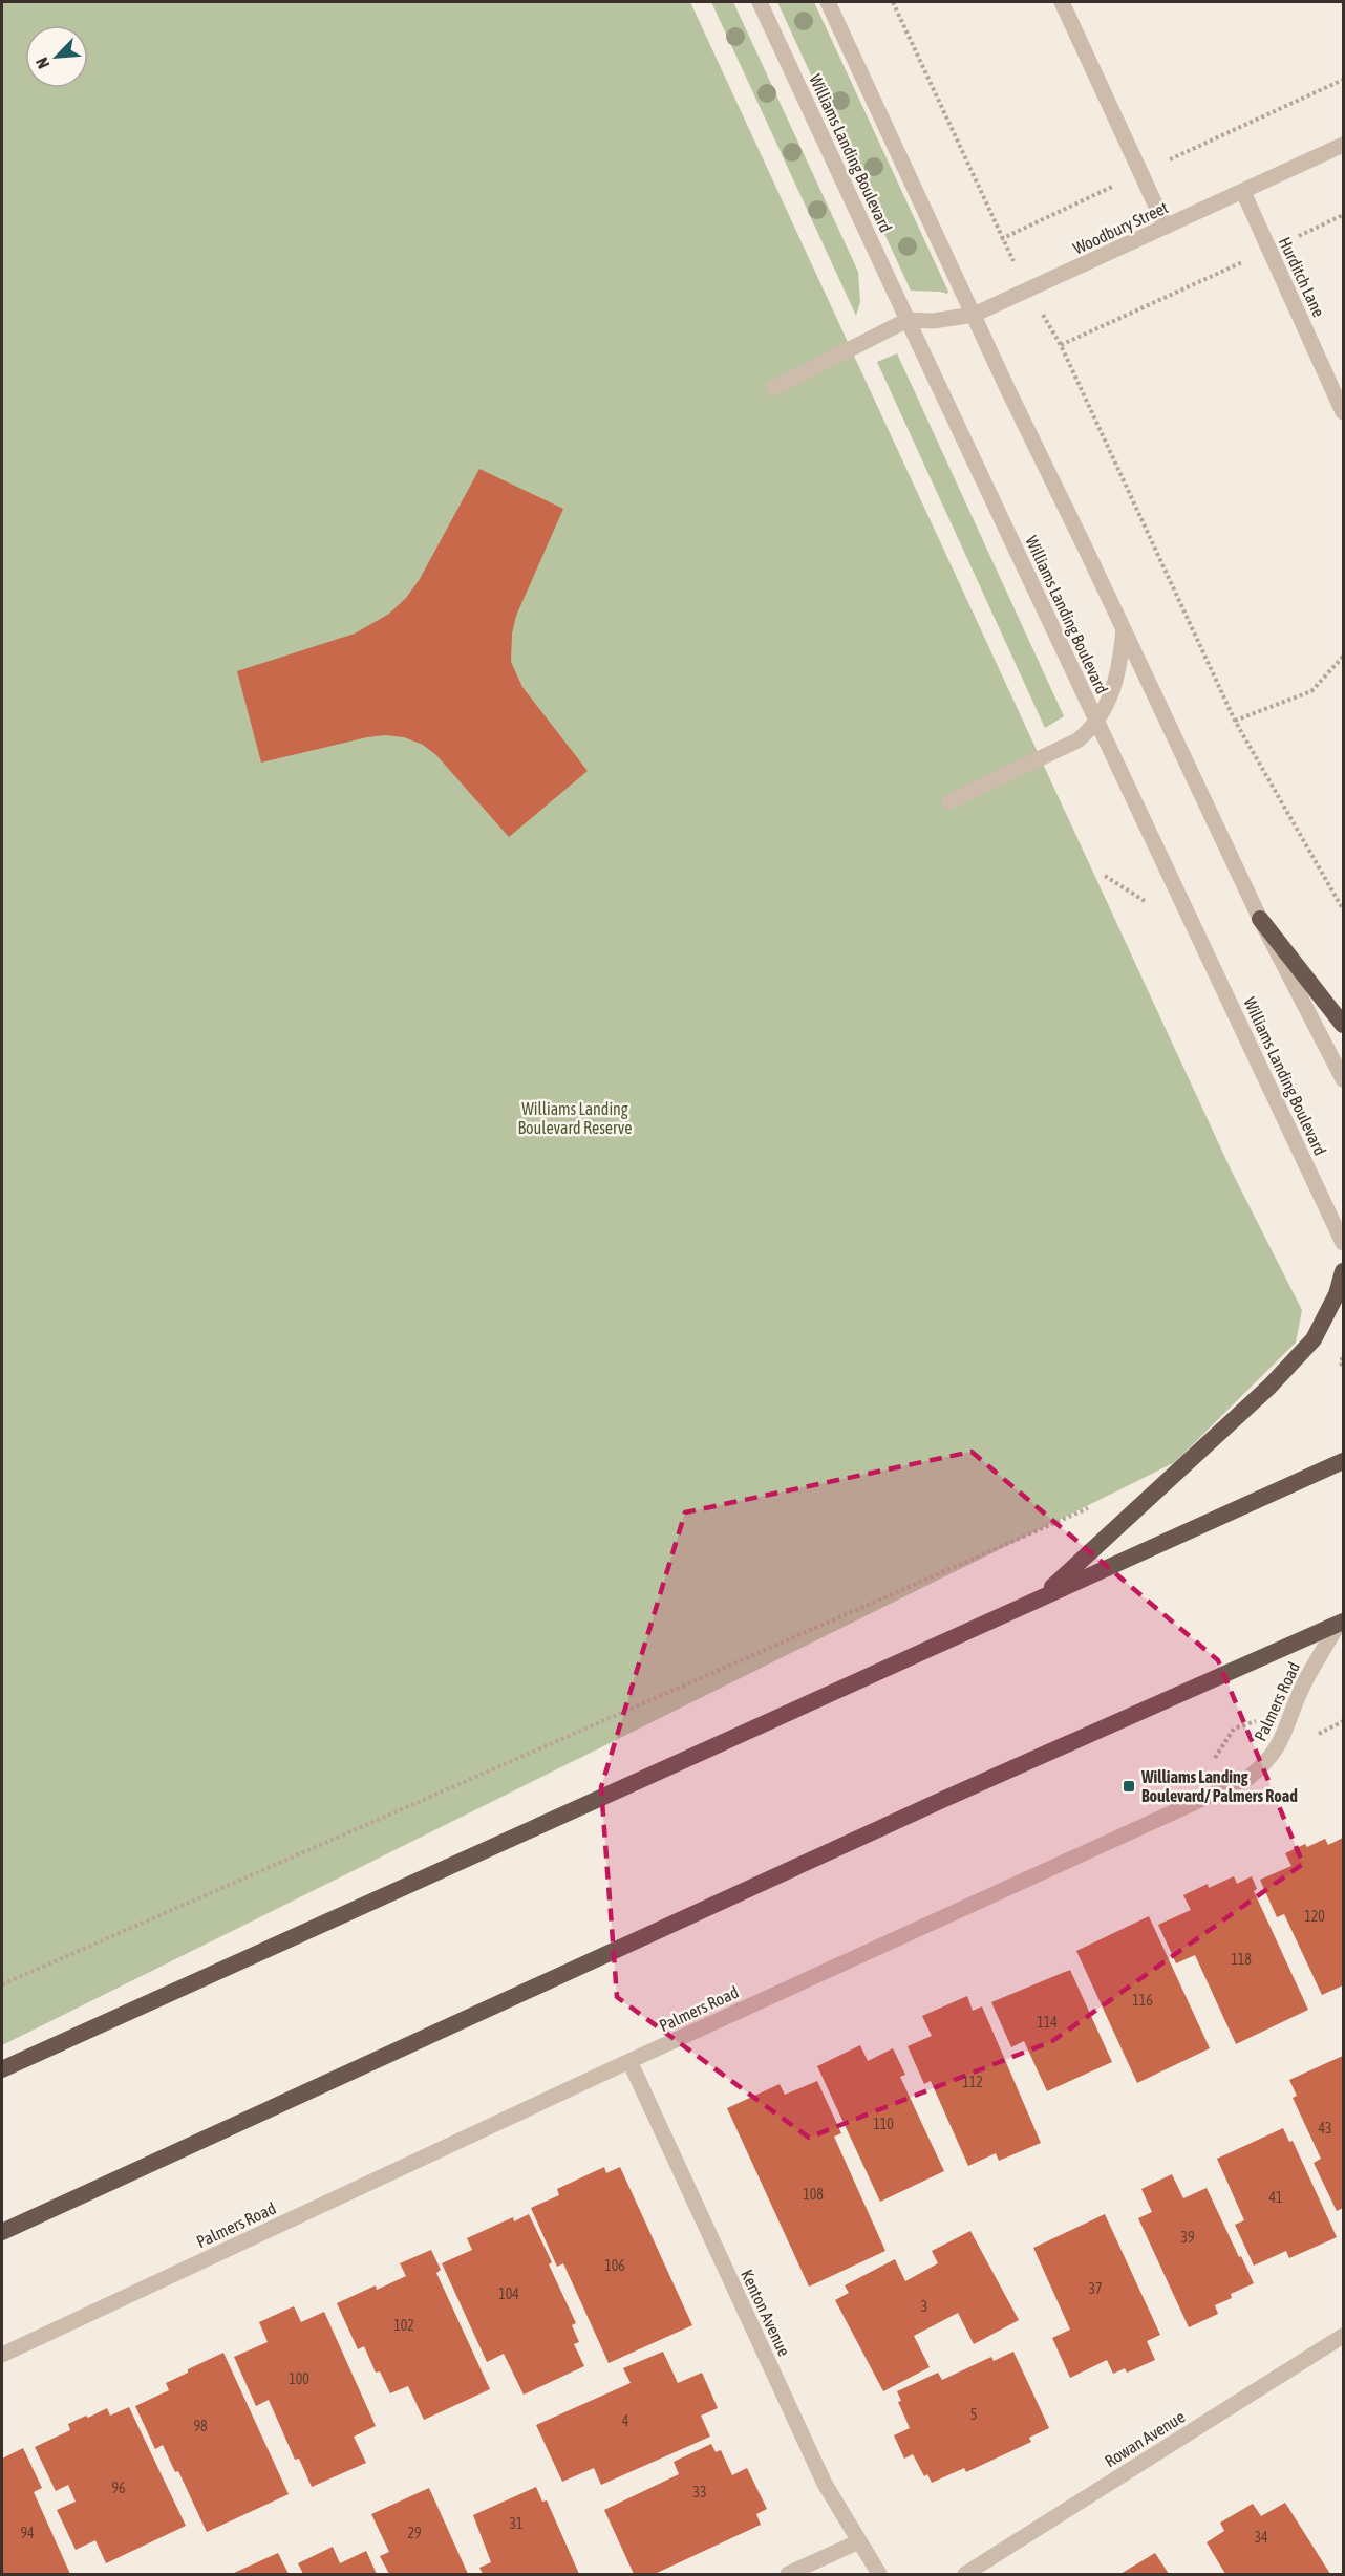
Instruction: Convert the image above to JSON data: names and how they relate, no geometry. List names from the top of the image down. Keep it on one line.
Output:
{"streets":{"highway":["Palmers Road"],"street":["Williams Landing Boulevard","Woodbury Street","Hurditch Lane","Kenton Avenue","Rowan Avenue"]},"crossings":[["Williams Landing Boulevard","Woodbury Street"],["Woodbury Street","Hurditch Lane"],["Palmers Road","Kenton Avenue"]],"parks":["Williams Landing Boulevard Reserve"],"places":{"transit":["Williams Landing Boulevard/ Palmers Road"]},"house_numbers":["120","118","116","114","112","110","43","108","41","39","106","37","104","3","102","100","5","4","98","96","33","31","94","29","34"],"north":"bottom left"}
